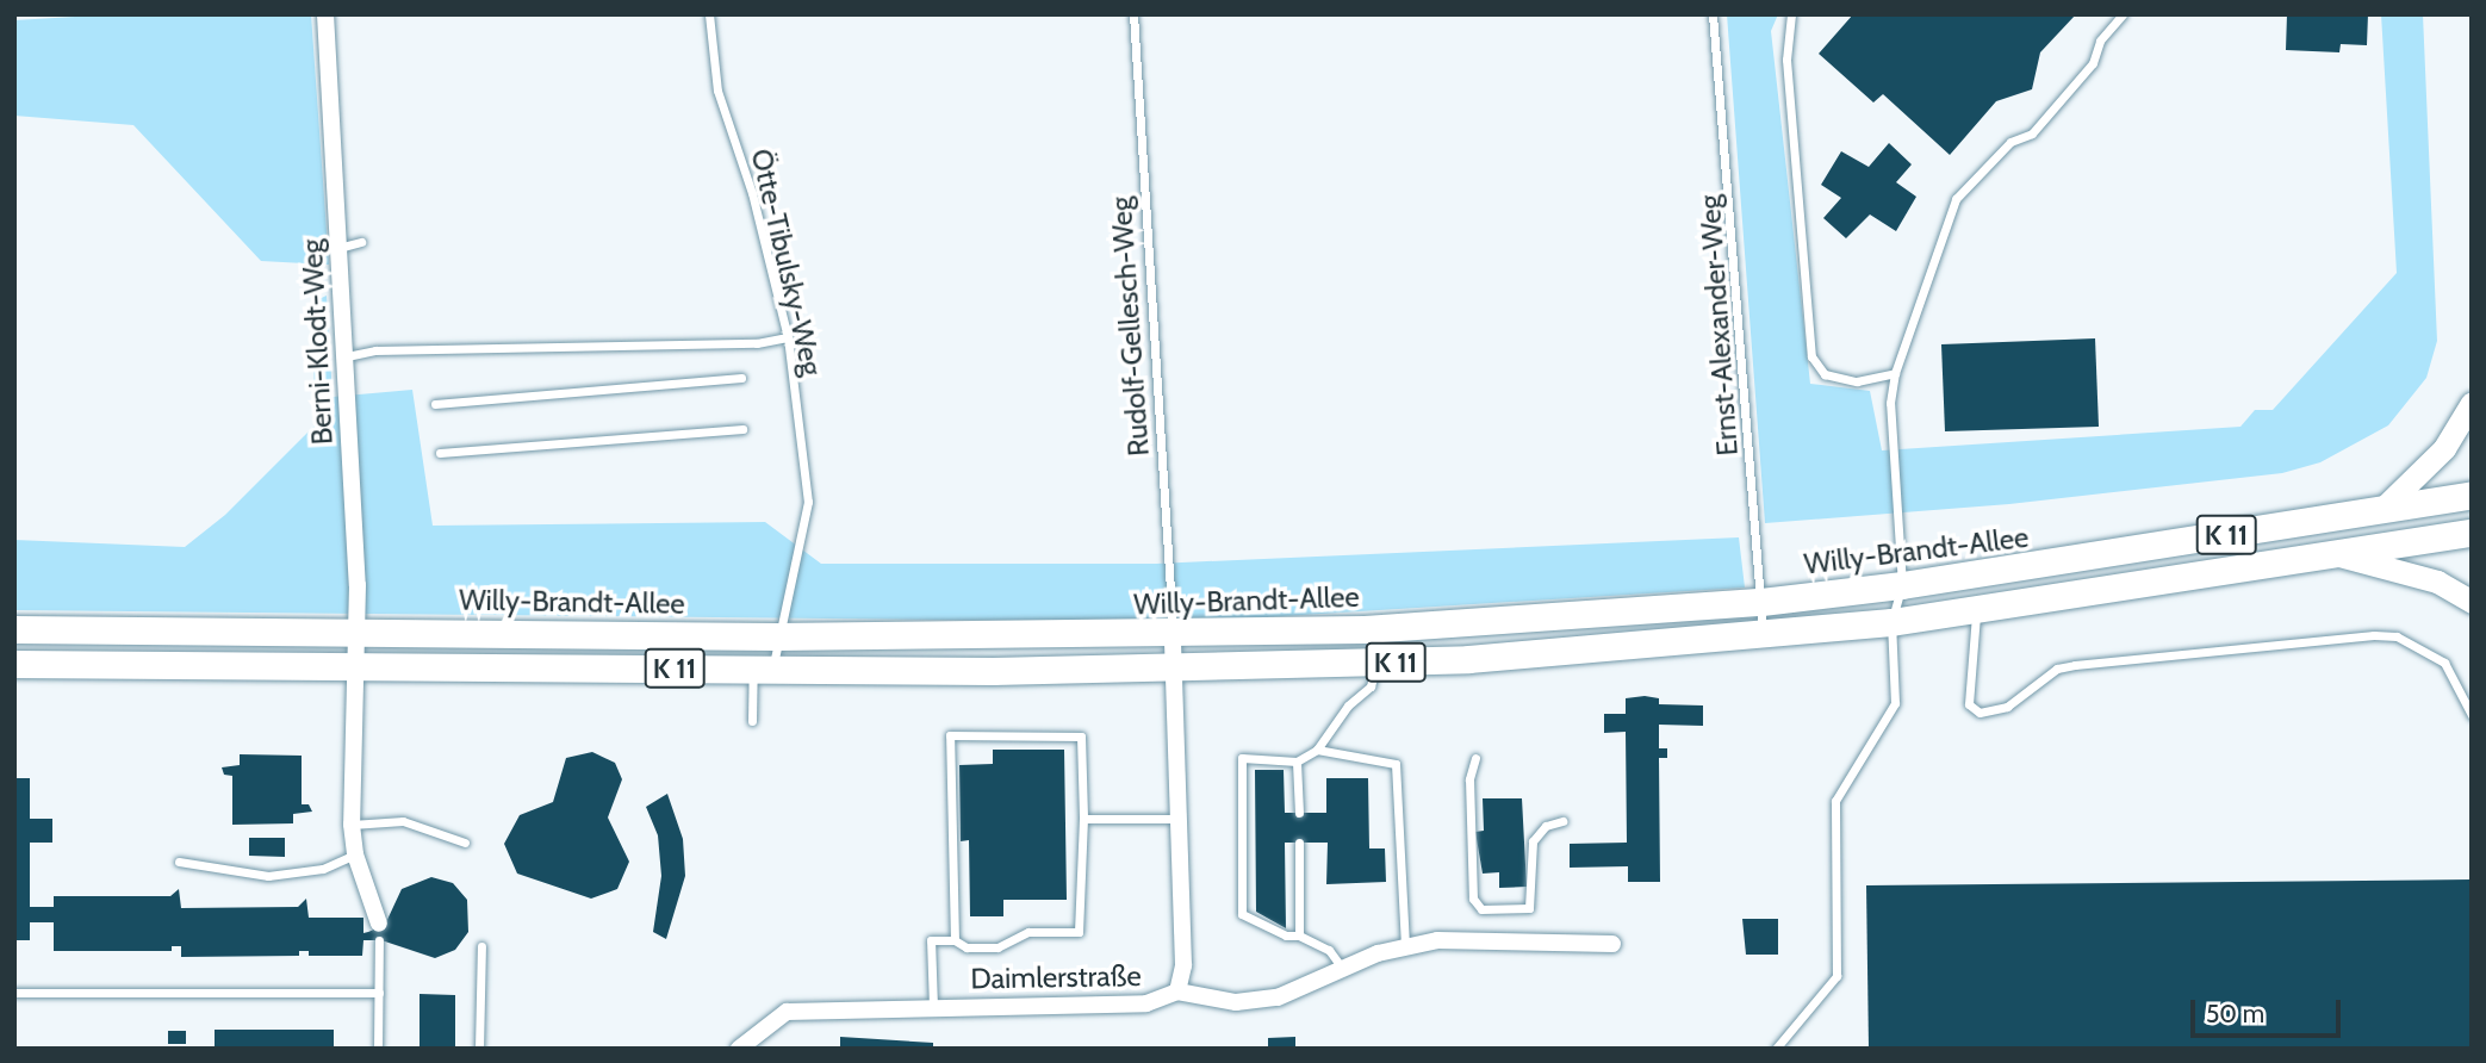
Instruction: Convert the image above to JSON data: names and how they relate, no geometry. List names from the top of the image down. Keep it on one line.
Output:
{"streets":{"main road":["K 11","Willy-Brandt-Allee"],"street":["Berni-Klodt-Weg","Daimlerstraße"],"lane":["Ötte-Tibulsky-Weg","Ernst-Alexander-Weg","Rudolf-Gellesch-Weg"]},"crossings":[["Ötte-Tibulsky-Weg","K 11"],["Ötte-Tibulsky-Weg","Willy-Brandt-Allee"],["Ernst-Alexander-Weg","K 11"],["Ernst-Alexander-Weg","Willy-Brandt-Allee"],["Rudolf-Gellesch-Weg","Willy-Brandt-Allee"],["Rudolf-Gellesch-Weg","Daimlerstraße"],["Berni-Klodt-Weg","K 11"],["Berni-Klodt-Weg","Willy-Brandt-Allee"],["K 11","Daimlerstraße"],["Willy-Brandt-Allee","Daimlerstraße"]],"scale_bar":"50 m"}
